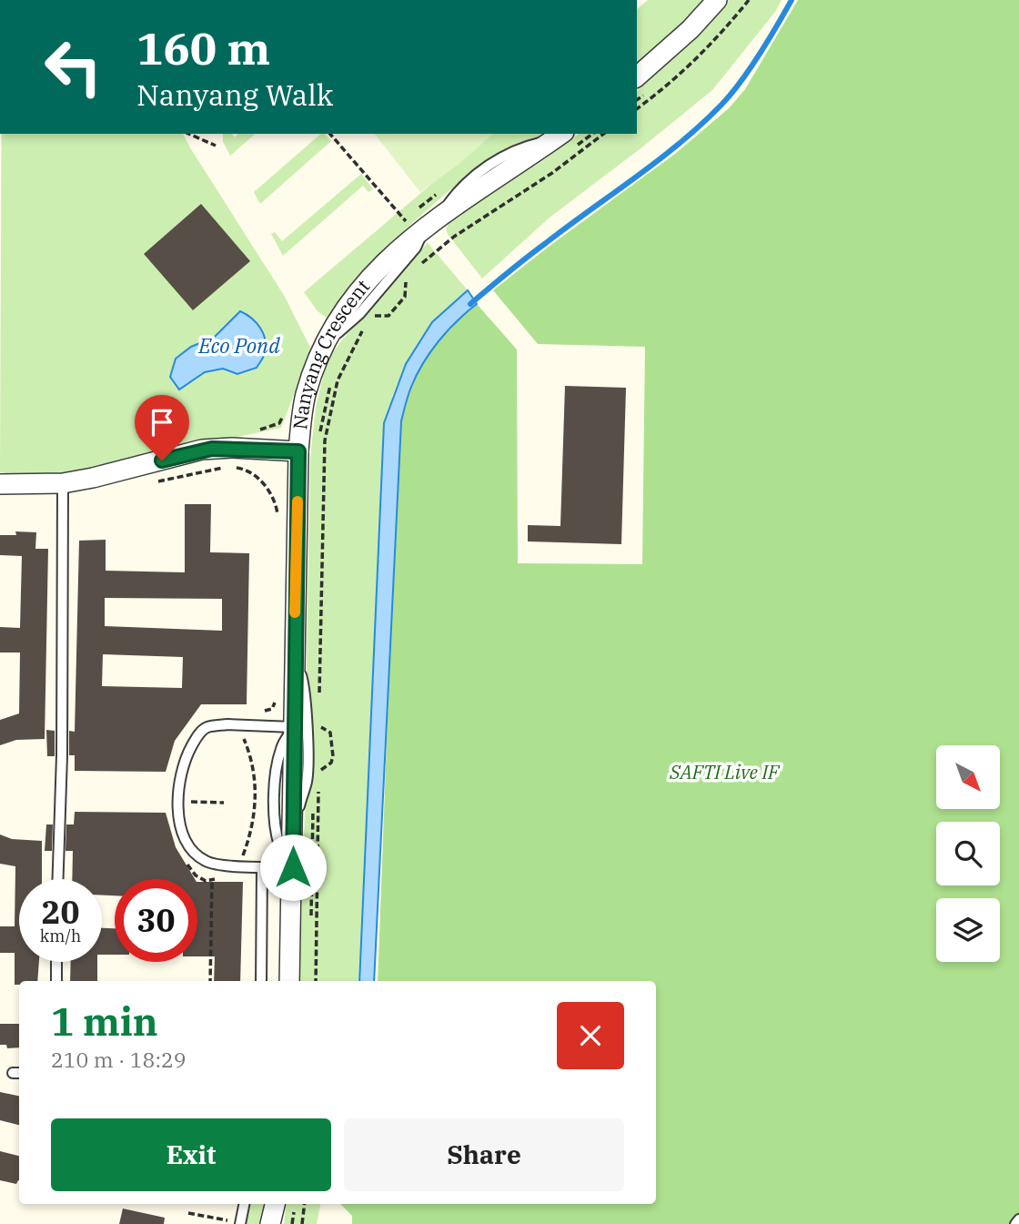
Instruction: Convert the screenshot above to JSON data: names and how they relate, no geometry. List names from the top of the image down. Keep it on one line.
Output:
{"streets":{"street":["Nanyang Crescent"]},"water":["Eco Pond"],"parks":["SAFTI Live IF"],"north":"bottom right","page":{"turn":["160 m","Nanyang Walk"],"speed":"20 km/h","limit":"30","heading":["1 min","210 m · 18:29"],"buttons":["Exit","Share"]}}
